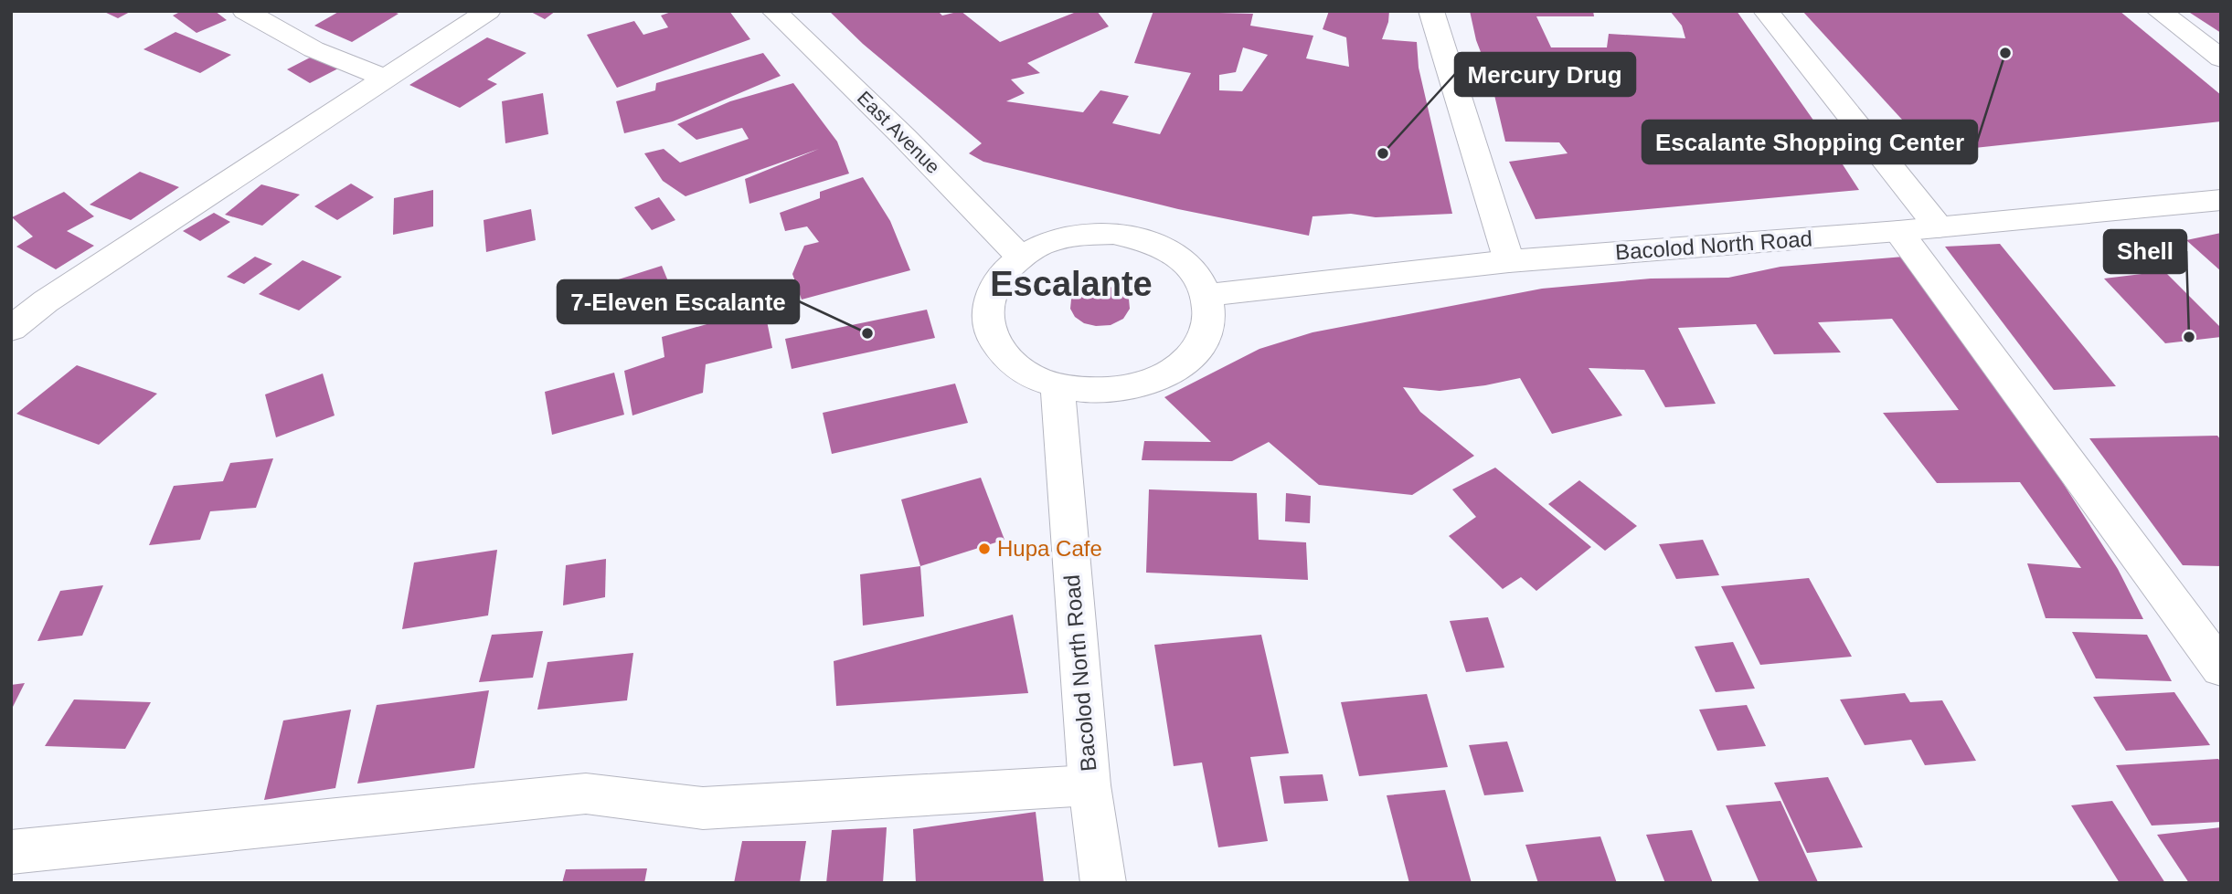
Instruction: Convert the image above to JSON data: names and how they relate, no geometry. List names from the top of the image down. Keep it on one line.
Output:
{"streets":{"main road":["East Avenue","Bacolod North Road"]},"crossings":[["East Avenue","Bacolod North Road"]],"districts":["Escalante"],"places":["Escalante Shopping Center","Mercury Drug","7-Eleven Escalante","Shell","Hupa Cafe"]}
